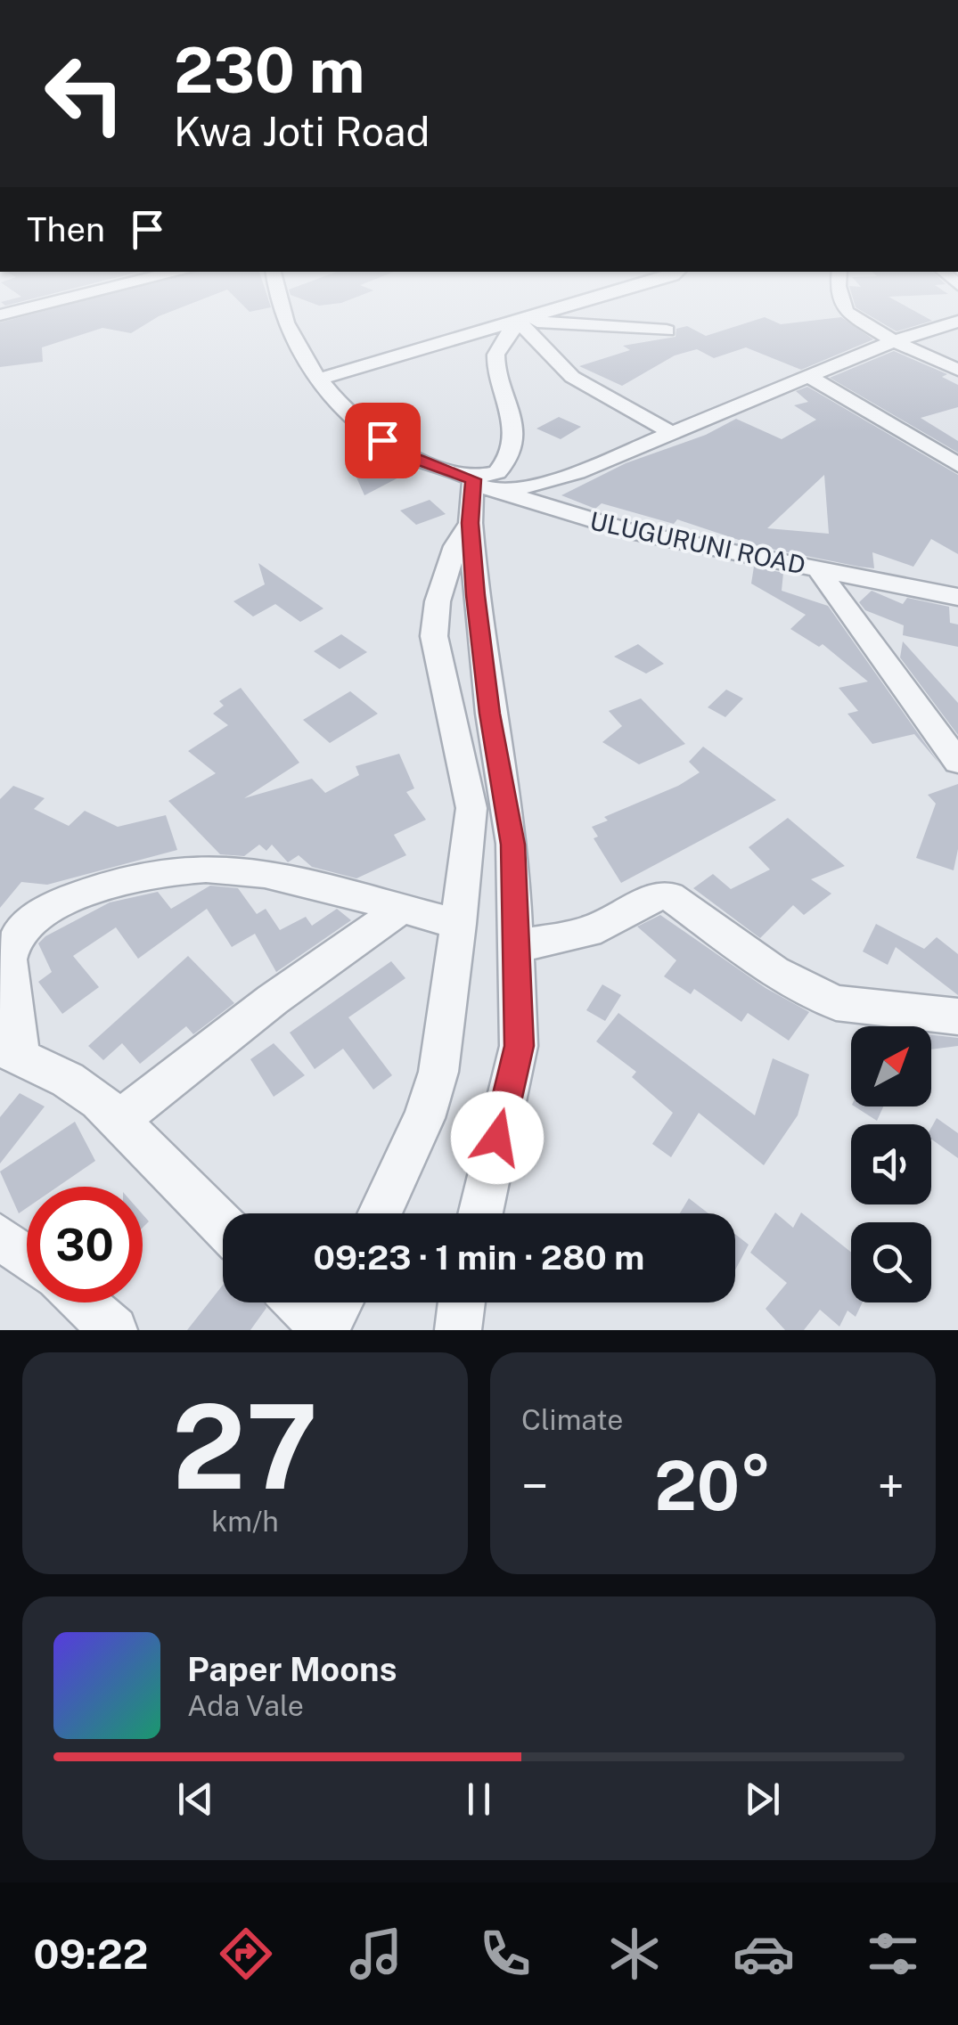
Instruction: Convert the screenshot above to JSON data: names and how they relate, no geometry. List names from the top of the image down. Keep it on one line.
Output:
{"streets":{"street":["ULUGURUNI ROAD"]},"north":"top right","page":{"turn":["230 m","Kwa Joti Road"],"then":"Then","limit":"30","trip":"09:23 · 1 min · 280 m","tile":[["27","km/h"],"Climate"],"heat":["−","20°","+"],"song":["Paper Moons","Ada Vale"],"tabs":"09:22"}}
